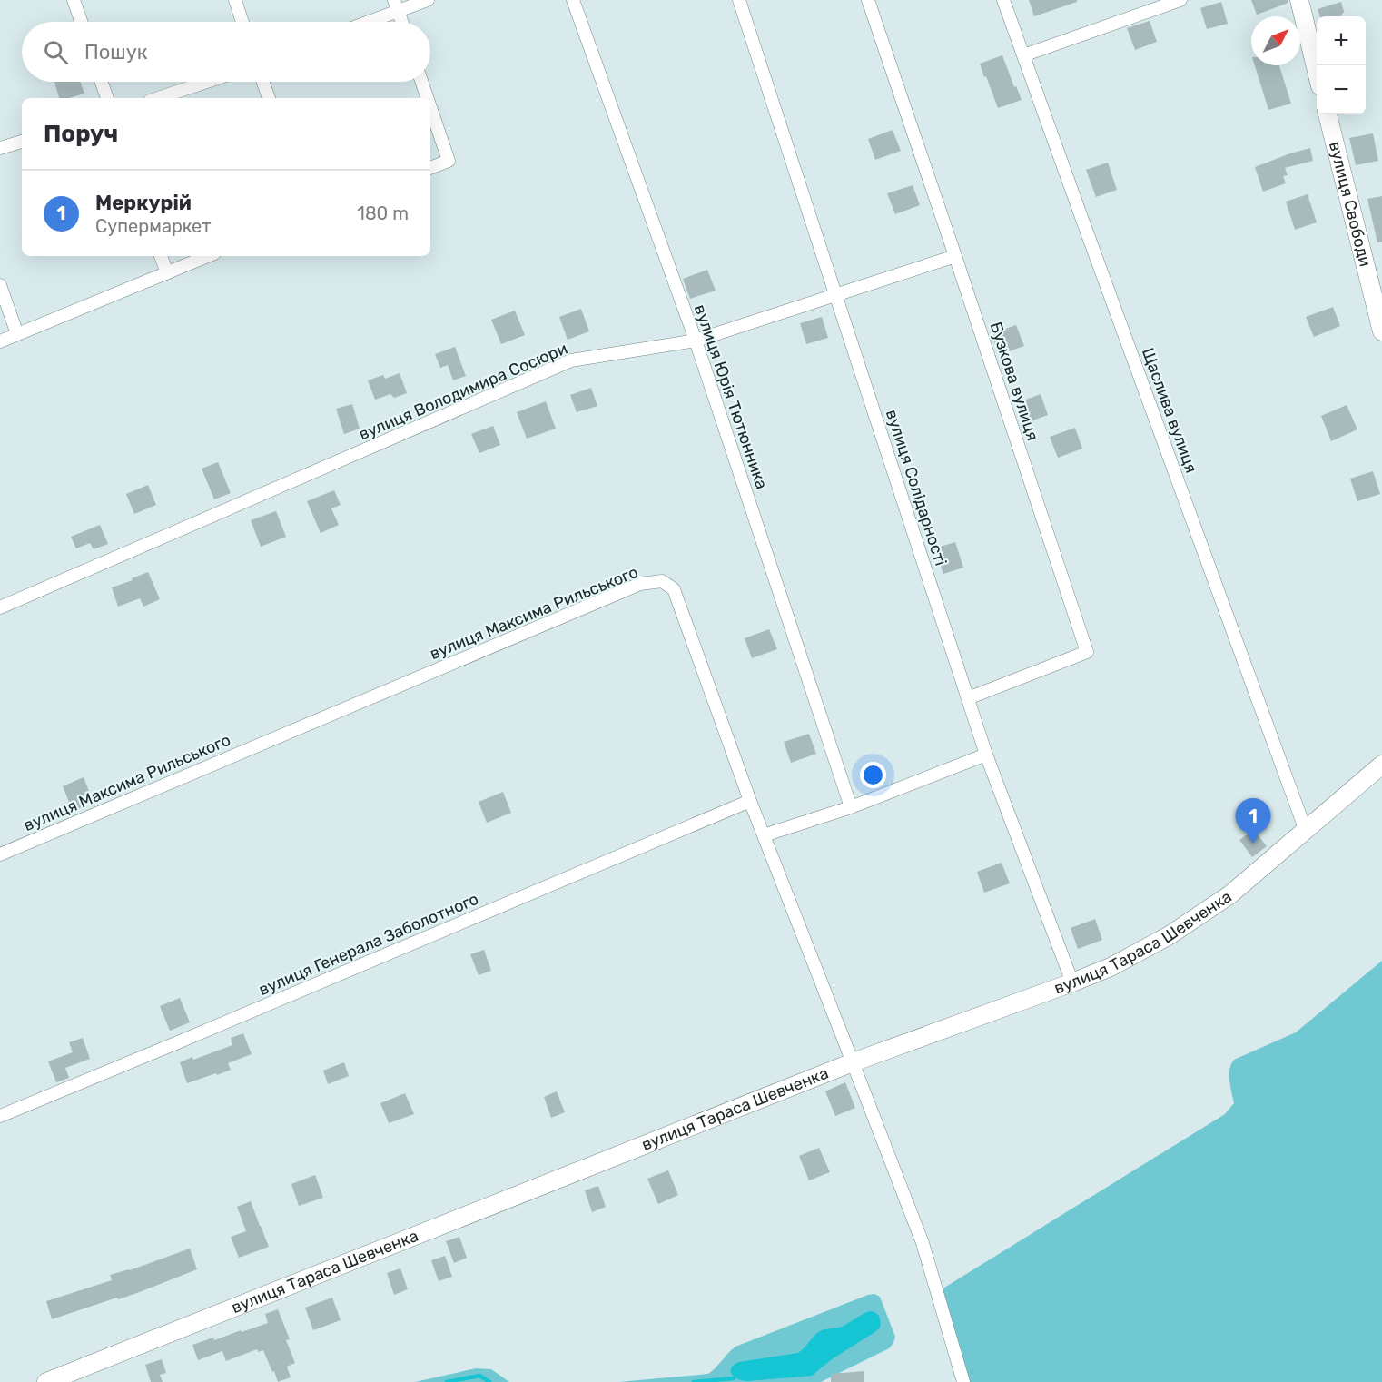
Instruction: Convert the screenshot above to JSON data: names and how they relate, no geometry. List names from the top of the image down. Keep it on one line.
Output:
{"streets":{"street":["вулиця Свободи","Бузкова вулиця","вулиця Володимира Сосюри","вулиця Юрія Тютюнника","Щаслива вулиця","вулиця Солідарності","вулиця Максима Рильського","вулиця Тараса Шевченка","вулиця Генерала Заболотного"]},"crossings":[["Бузкова вулиця","вулиця Володимира Сосюри"],["Бузкова вулиця","вулиця Солідарності"],["вулиця Володимира Сосюри","вулиця Юрія Тютюнника"],["вулиця Володимира Сосюри","вулиця Солідарності"],["Щаслива вулиця","вулиця Тараса Шевченка"],["вулиця Солідарності","вулиця Тараса Шевченка"],["вулиця Максима Рильського","вулиця Тараса Шевченка"],["вулиця Максима Рильського","вулиця Генерала Заболотного"]],"north":"top right","page":{"map_buttons":["+","−"],"search":"Пошук","heading":"Поруч","list":[{"mark":"1","name":"Меркурій","note":"Супермаркет","value":"180 m"}],"pins":"1"}}
